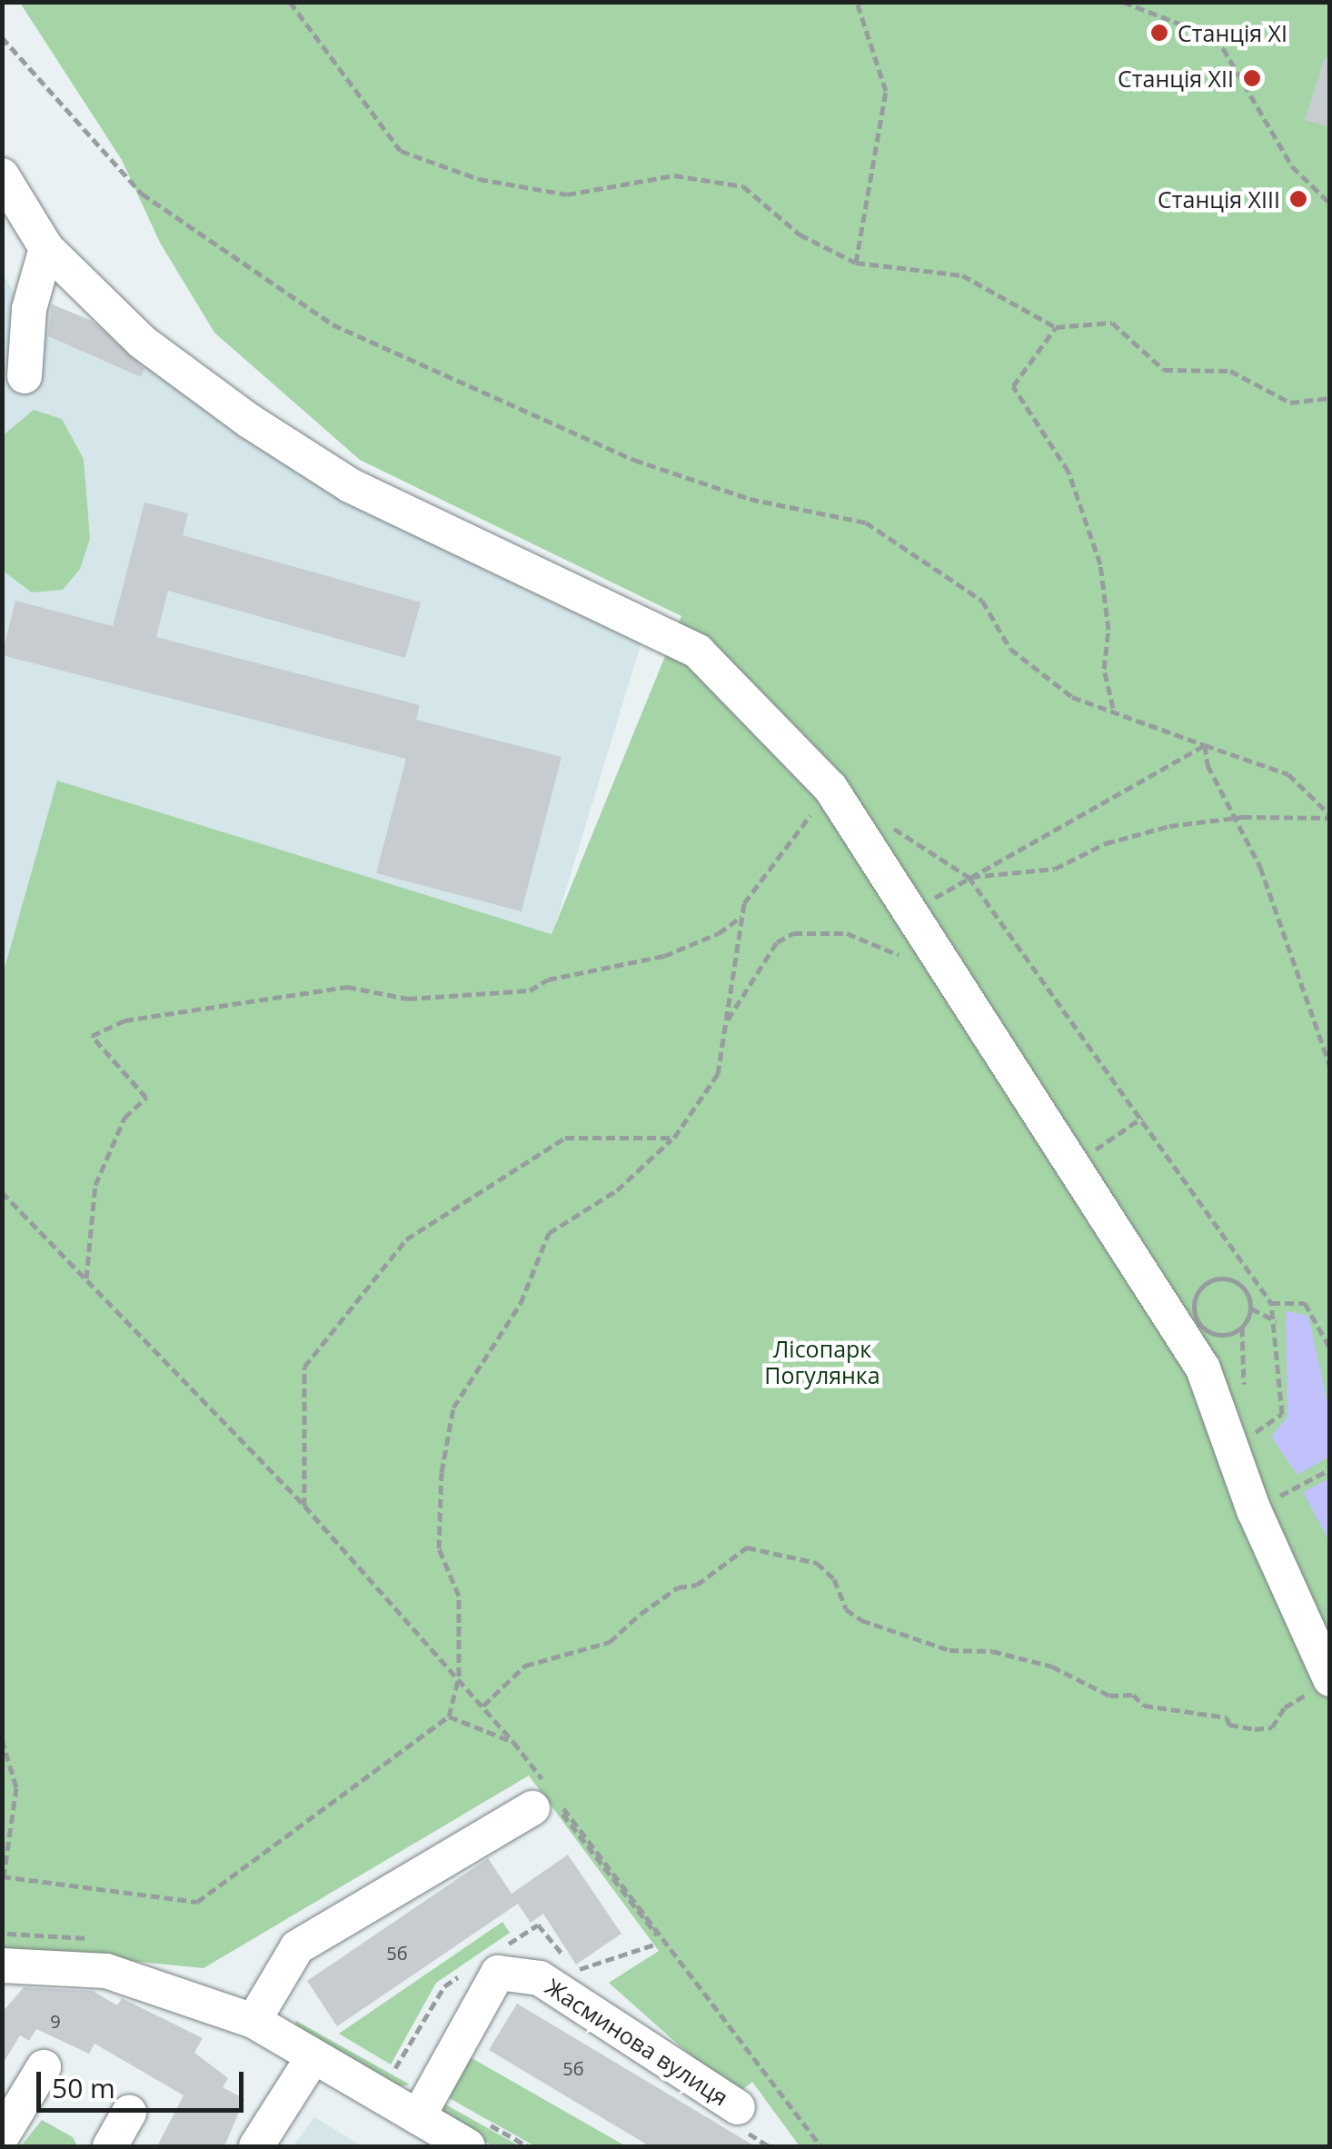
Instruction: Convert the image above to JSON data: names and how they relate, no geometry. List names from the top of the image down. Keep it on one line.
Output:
{"streets":{"street":["Жасминова вулиця"]},"parks":["Лісопарк Погулянка"],"places":["Cтанція XI","Cтанція XII","Cтанція XIII"],"house_numbers":["5б","9","5б"],"scale_bar":"50 m"}
